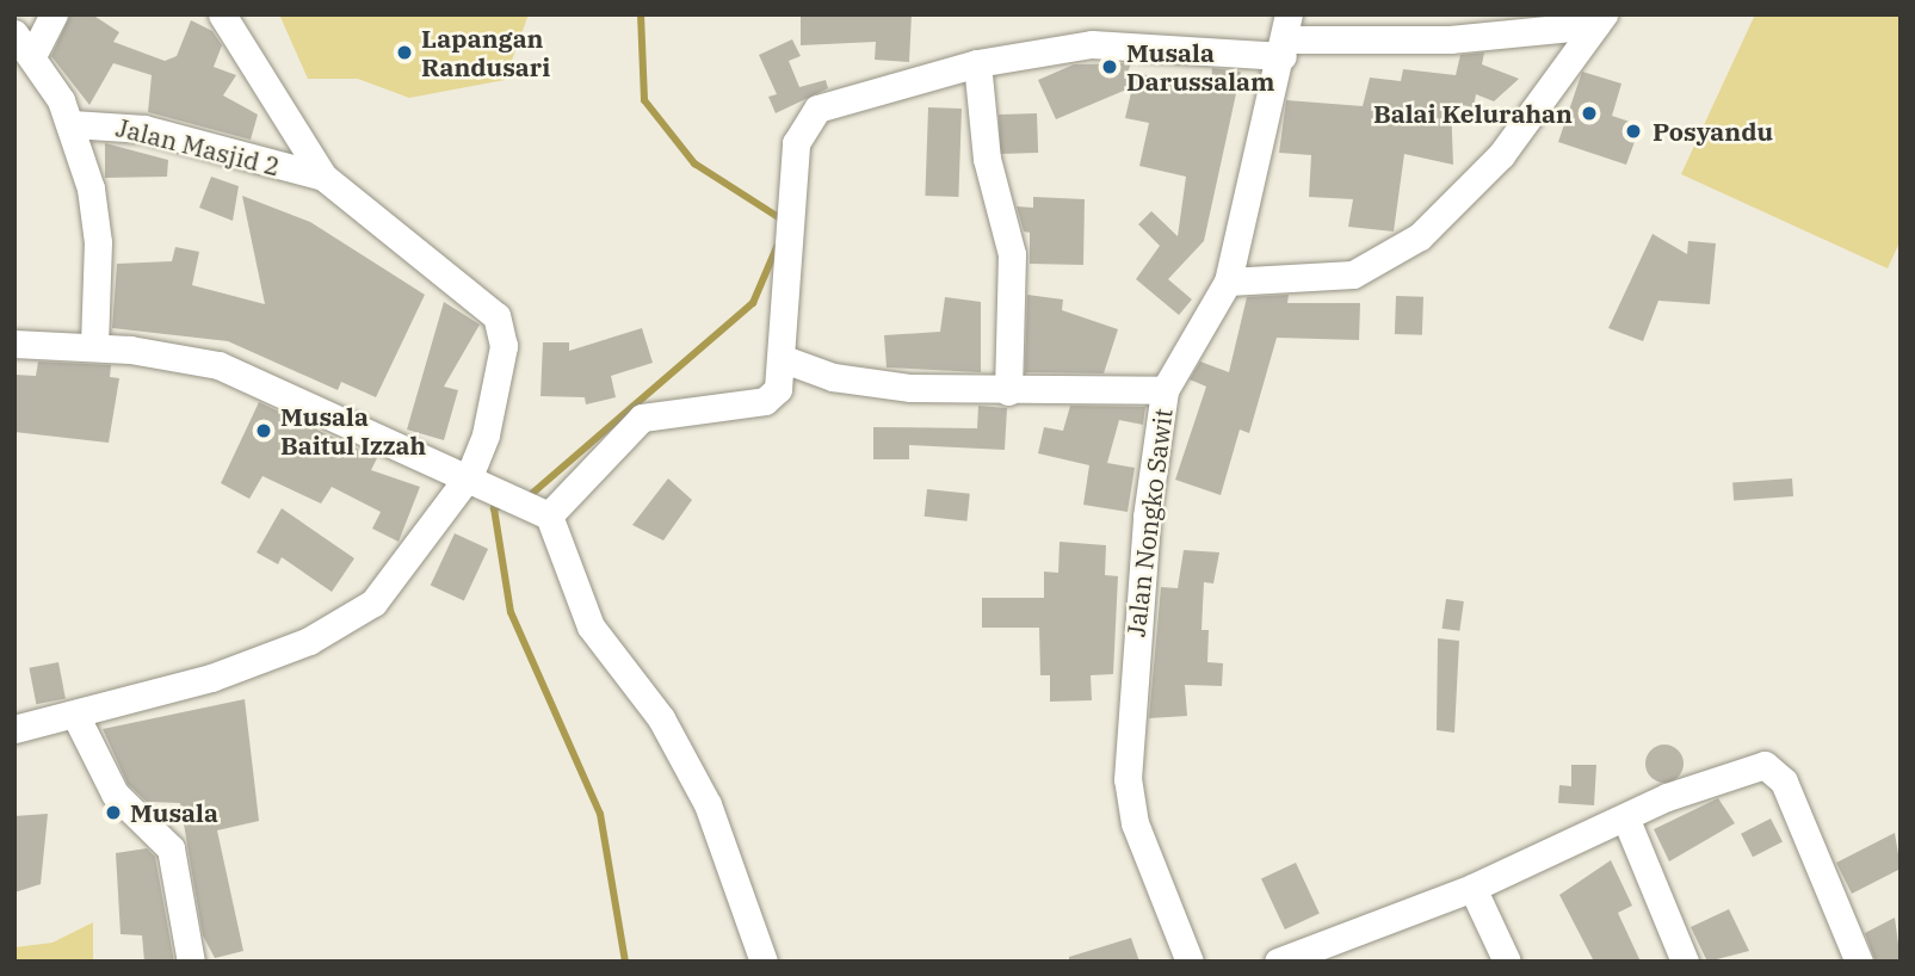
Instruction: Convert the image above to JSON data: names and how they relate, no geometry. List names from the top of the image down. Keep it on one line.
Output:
{"streets":{"street":["Jalan Masjid 2","Jalan Nongko Sawit"]},"places":["Lapangan Randusari","Musala Darussalam","Balai Kelurahan","Posyandu","Musala Baitul Izzah","Musala"]}
